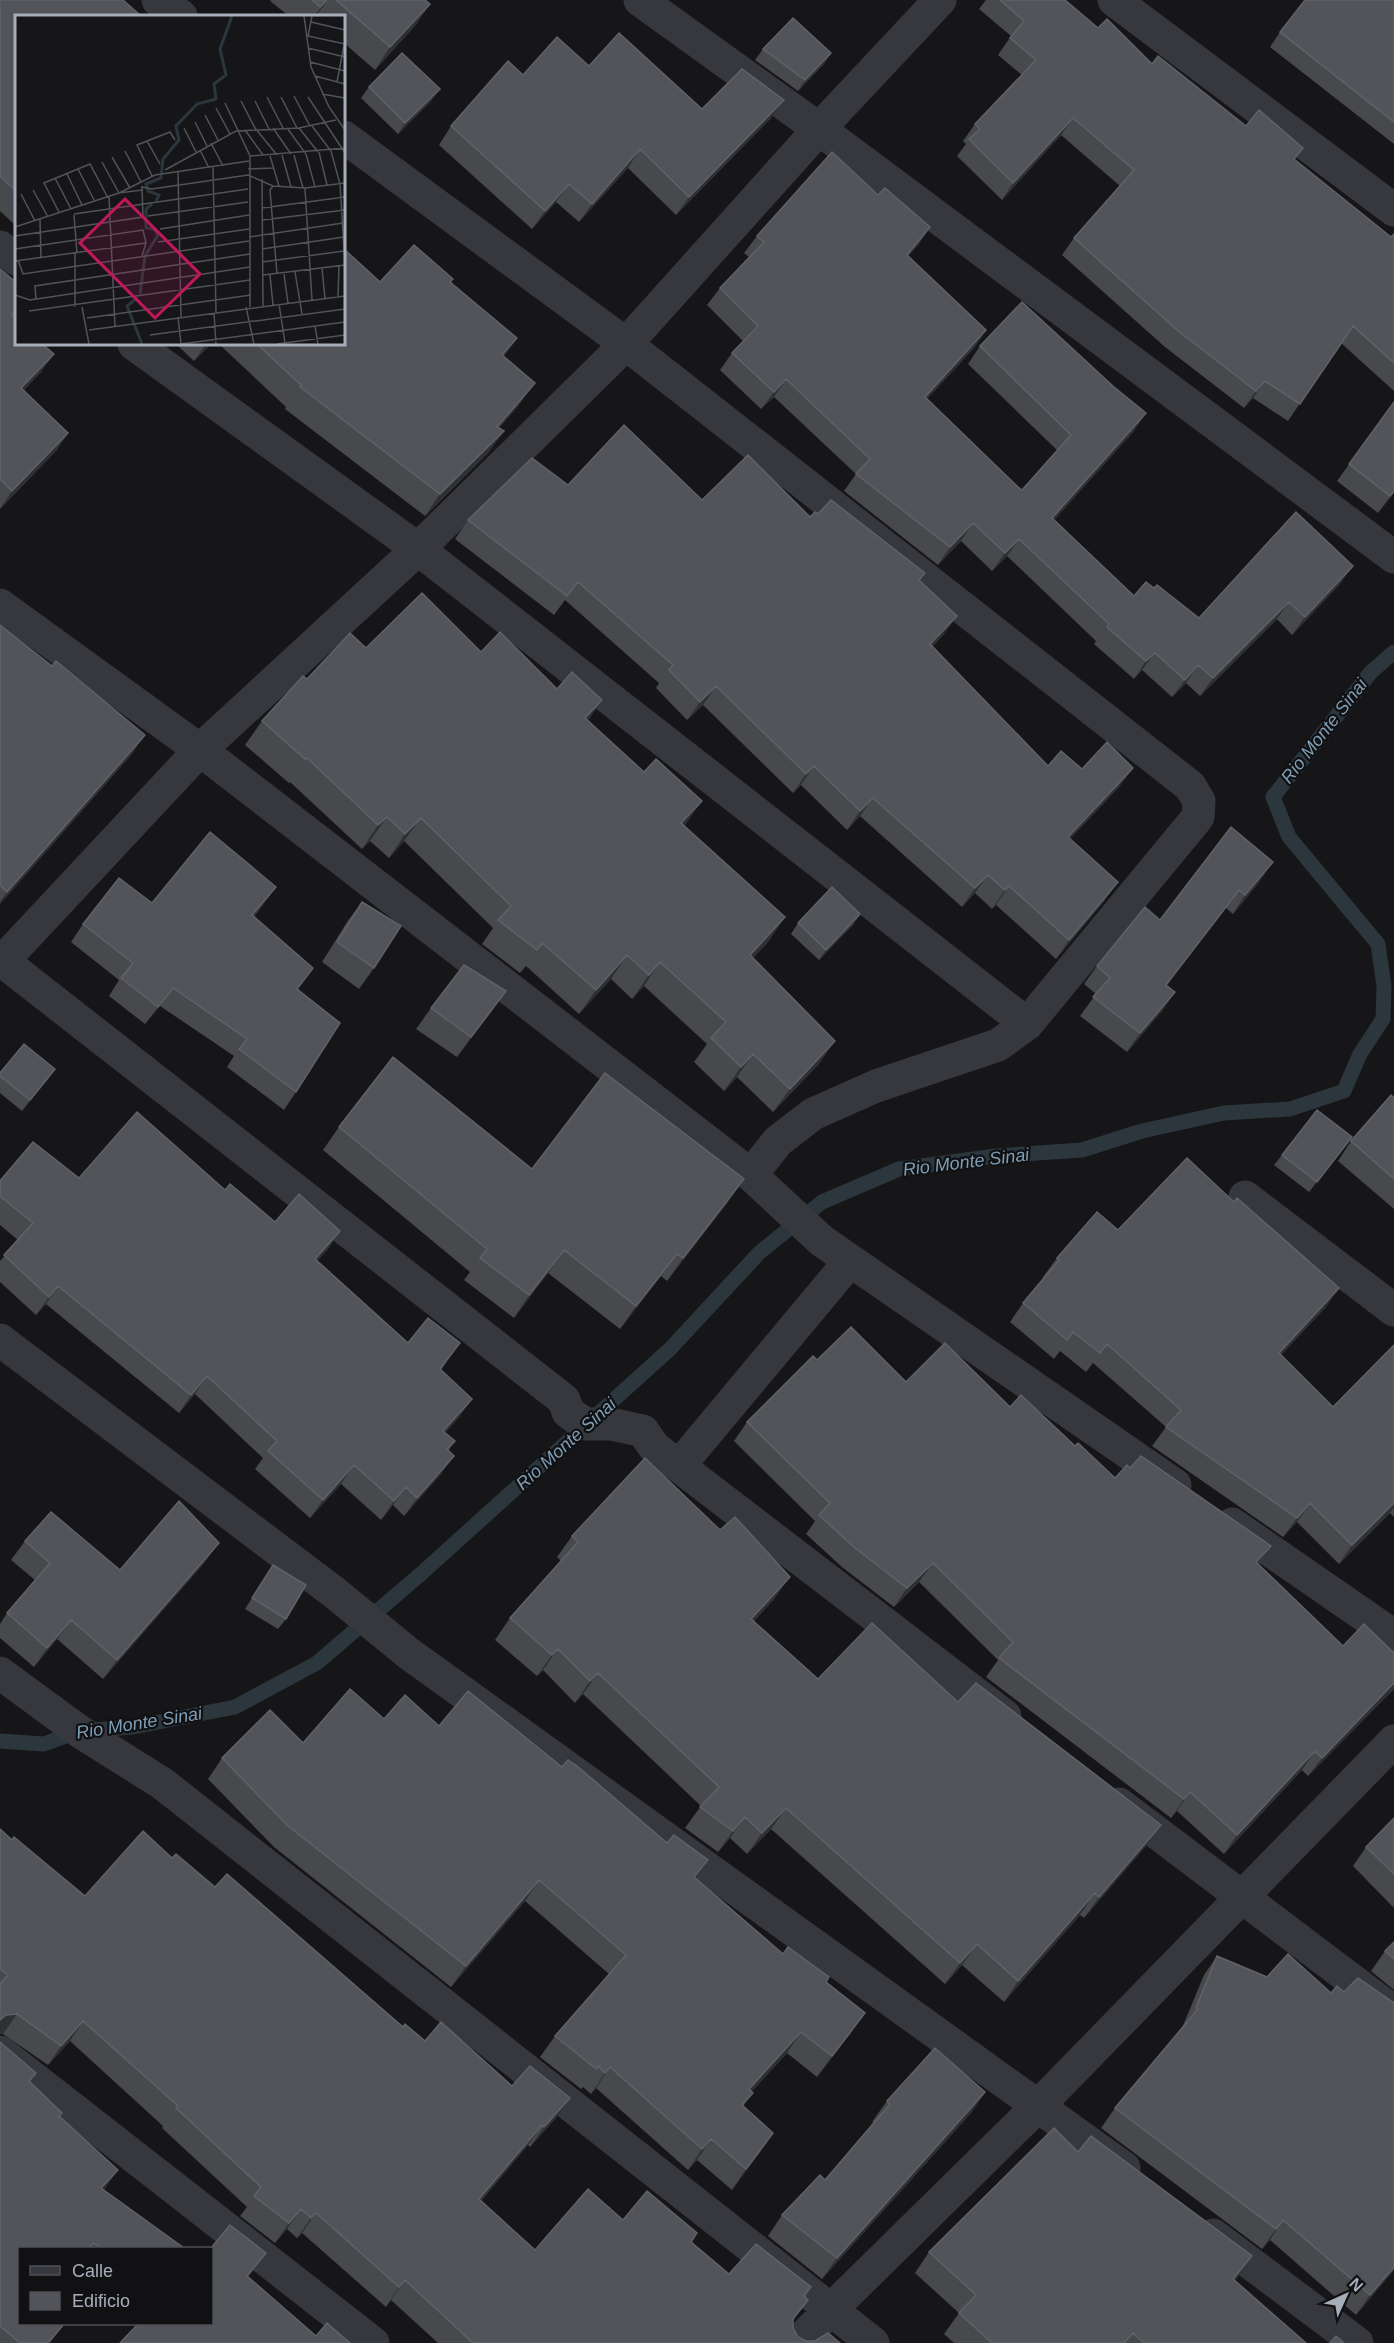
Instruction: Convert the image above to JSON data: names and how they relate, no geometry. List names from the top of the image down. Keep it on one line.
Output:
{"water":["Rio Monte Sinai"],"legend":["Calle","Edificio"],"north":"top right"}
